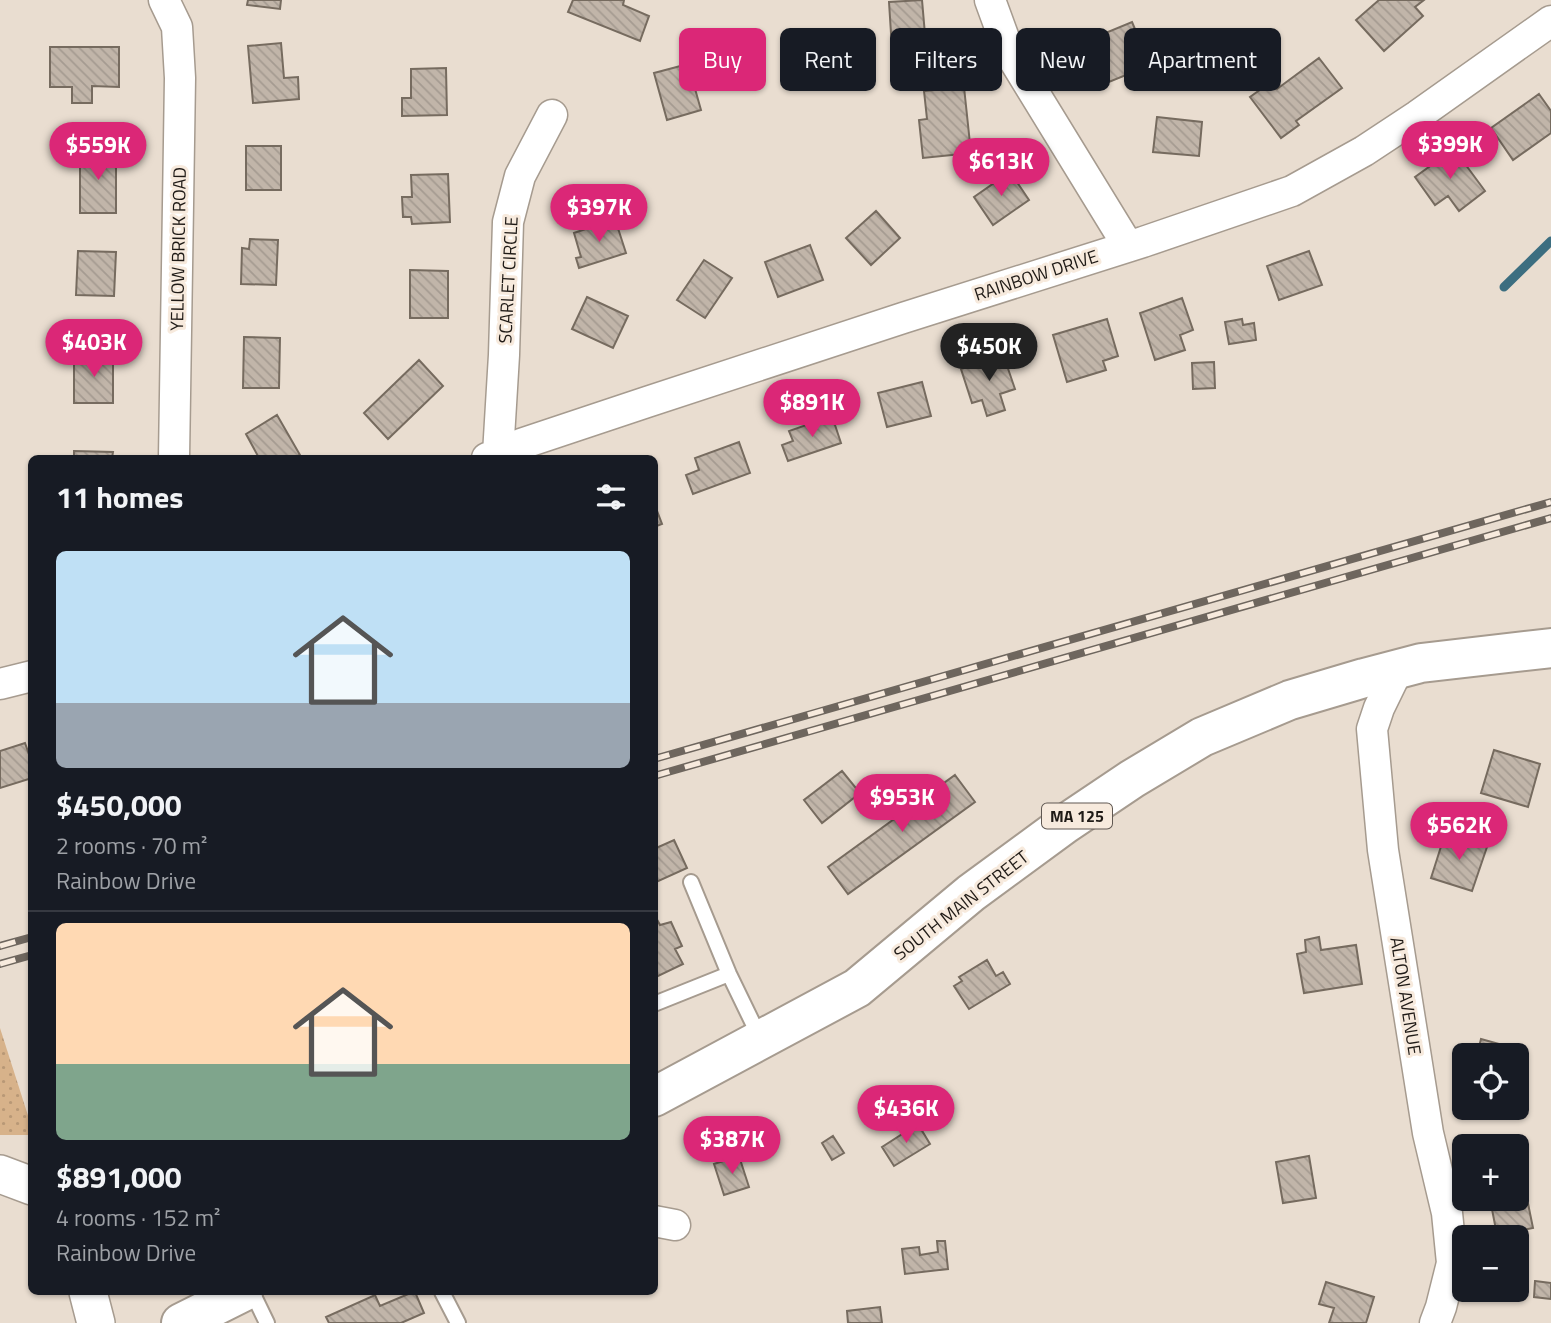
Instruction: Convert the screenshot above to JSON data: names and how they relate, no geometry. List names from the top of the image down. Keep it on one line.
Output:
{"streets":{"main road":["MA 125","SOUTH MAIN STREET"],"street":["YELLOW BRICK ROAD","RAINBOW DRIVE","SCARLET CIRCLE","ALTON AVENUE"]},"crossings":[["SOUTH MAIN STREET","ALTON AVENUE"]],"page":{"chip":["Buy","Rent","Filters","New","Apartment"],"price":["$399K","$559K","$613K","$397K","$403K","$450K","$891K","$953K","$562K","$436K","$387K"],"heading":"11 homes","list":[{"name":"$450,000","note":"2 rooms · 70 m² · Rainbow Drive"},{"name":"$891,000","note":"4 rooms · 152 m² · Rainbow Drive"}],"map_buttons":["+","−"]}}
